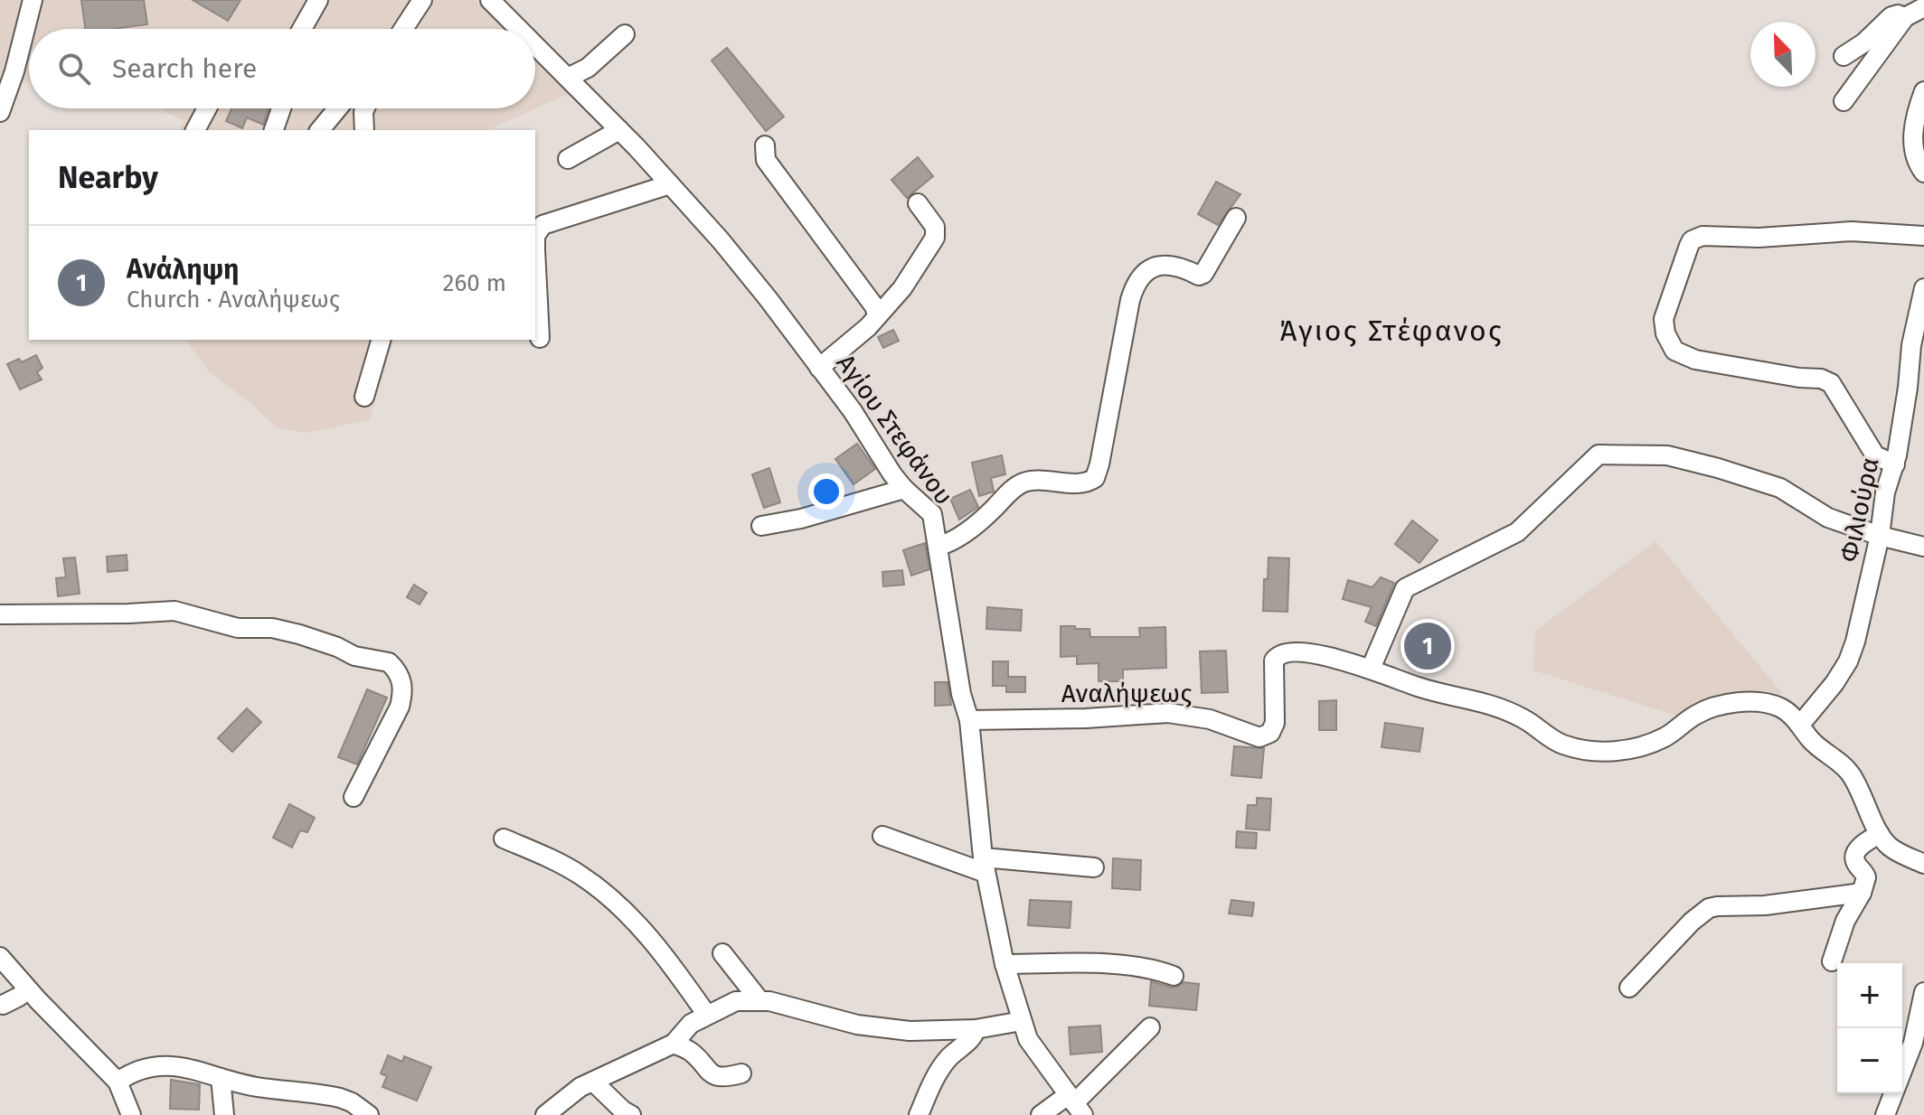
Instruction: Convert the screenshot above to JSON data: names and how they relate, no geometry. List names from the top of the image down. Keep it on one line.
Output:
{"streets":{"street":["Αγίου Στεφάνου","Φιλιούρα","Αναλήψεως"]},"crossings":[["Αγίου Στεφάνου","Αναλήψεως"],["Φιλιούρα","Αναλήψεως"]],"districts":["Άγιος Στέφανος"],"north":"top left","page":{"search":"Search here","heading":"Nearby","list":[{"mark":"1","name":"Ανάληψη","note":"Church · Αναλήψεως","value":"260 m"}],"pins":"1","map_buttons":["+","−"]}}
